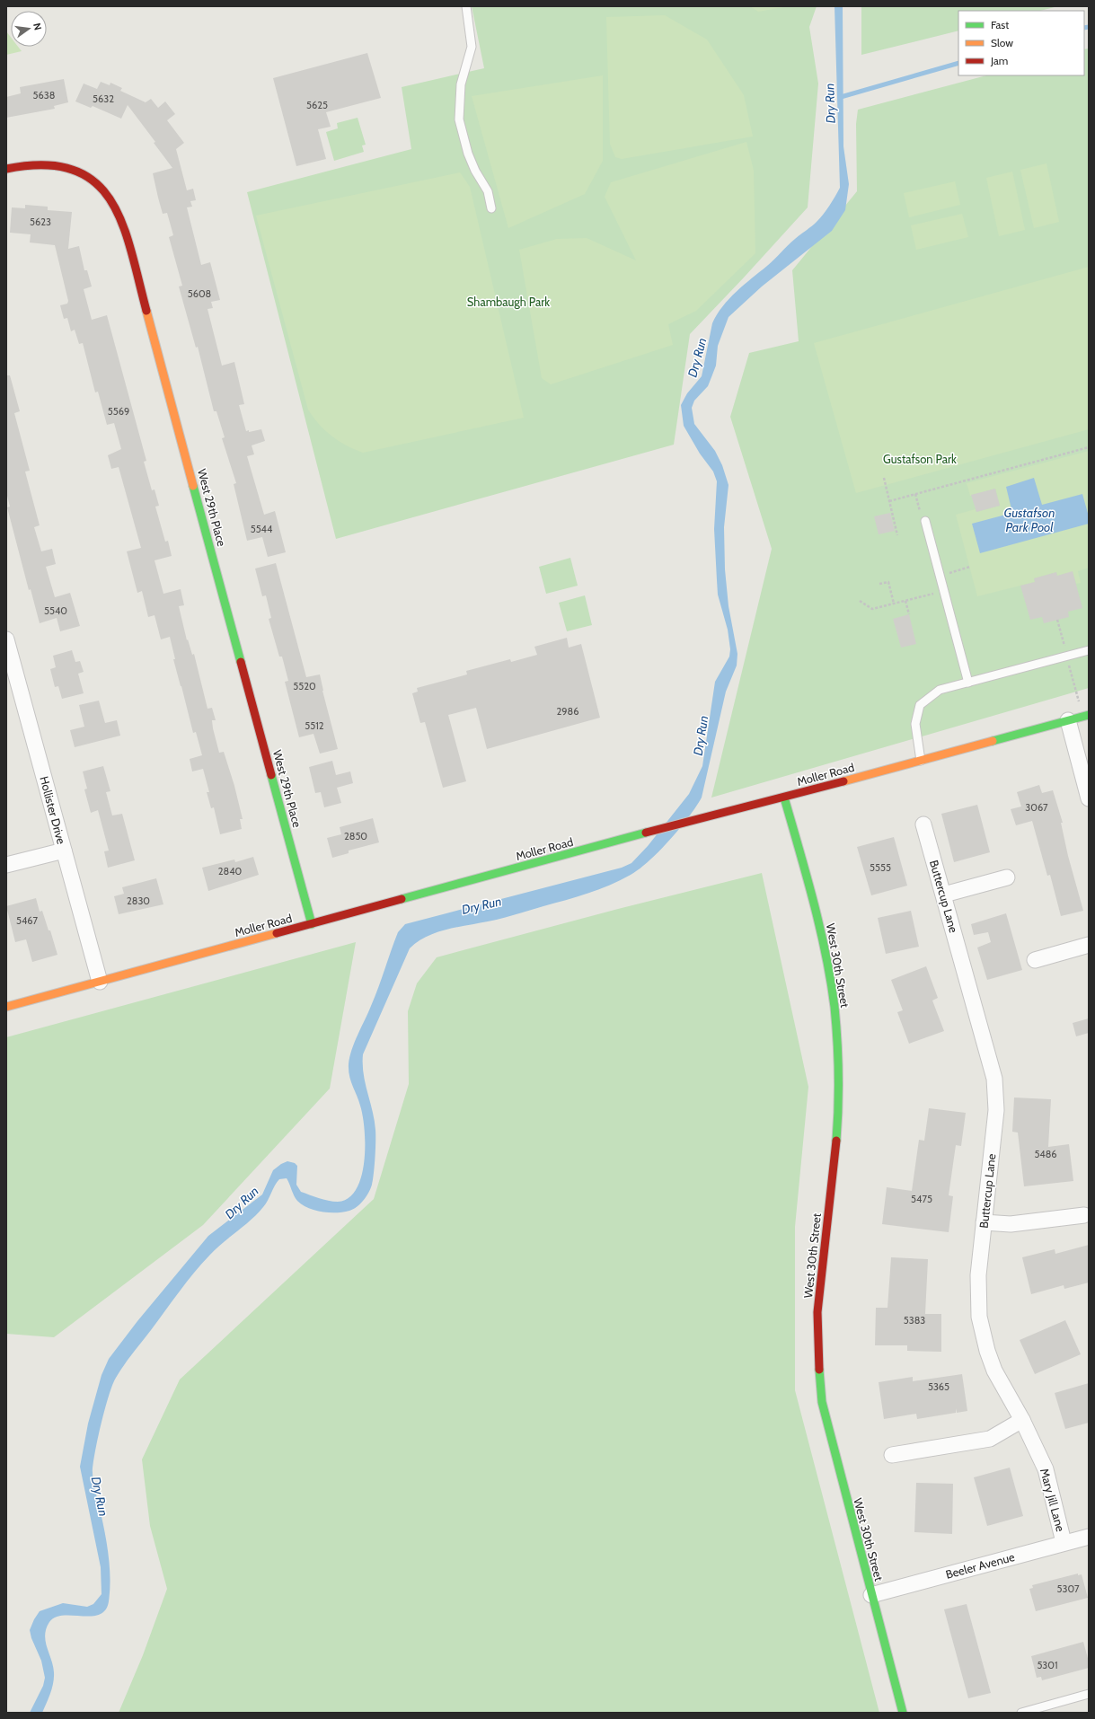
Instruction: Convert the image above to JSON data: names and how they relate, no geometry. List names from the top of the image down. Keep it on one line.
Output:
{"streets":{"street":["West 29th Place","Moller Road","Hollister Drive","Buttercup Lane","West 30th Street","Mary Jill Lane","Beeler Avenue"]},"crossings":[["West 29th Place","Moller Road"],["Moller Road","Hollister Drive"],["Moller Road","West 30th Street"],["Buttercup Lane","Mary Jill Lane"],["West 30th Street","Beeler Avenue"],["Mary Jill Lane","Beeler Avenue"]],"water":["Dry Run","Gustafson Park Pool"],"parks":["Shambaugh Park","Gustafson Park"],"house_numbers":["5638","5632","5625","5623","5608","5569","5544","5540","5520","2986","5512","3067","2850","5555","2840","2830","5467","5486","5475","5383","5365","5307","5301"],"legend":["Fast","Slow","Jam"],"north":"right"}
